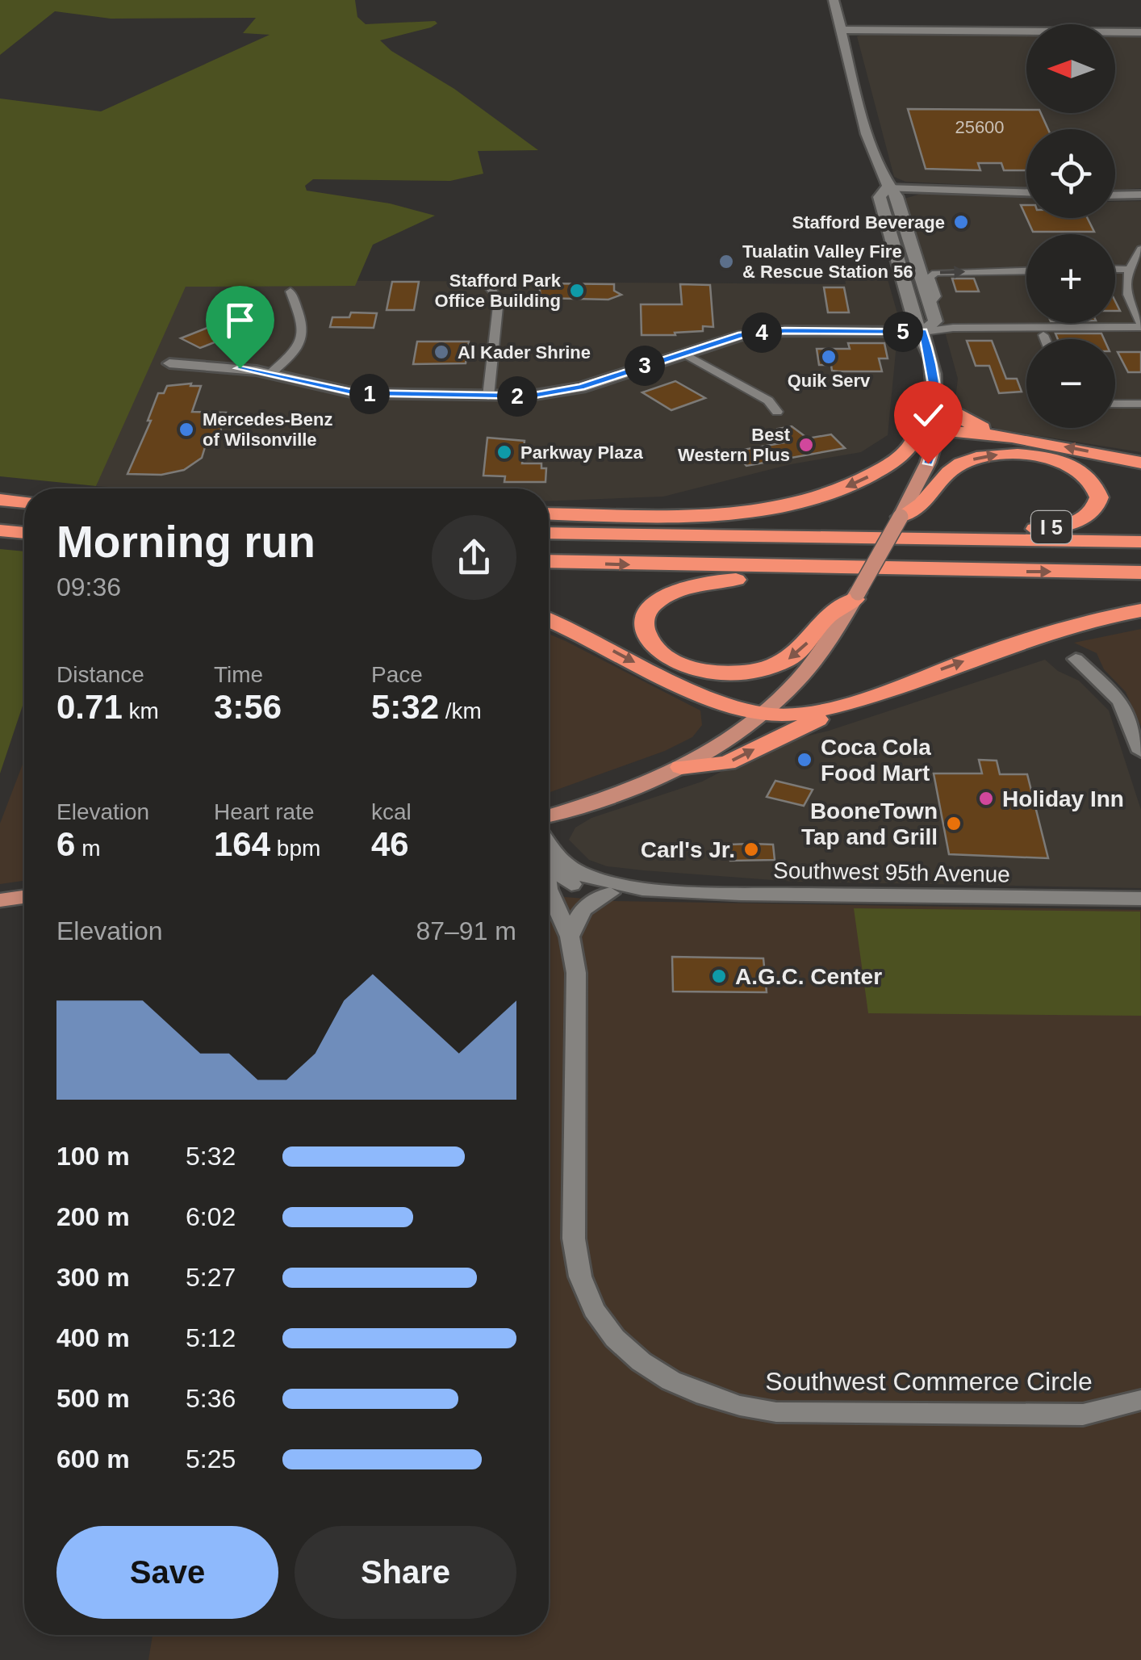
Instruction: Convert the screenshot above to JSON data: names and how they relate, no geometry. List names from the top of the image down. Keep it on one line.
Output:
{"streets":{"highway":["I 5"],"main road":["Southwest 95th Avenue","Southwest Commerce Circle"]},"crossings":[["Southwest 95th Avenue","Southwest Commerce Circle"]],"places":["Stafford Beverage","Tualatin Valley Fire & Rescue Station 56","Stafford Park Office Building","Al Kader Shrine","Quik Serv","Mercedes-Benz of Wilsonville","Best Western Plus","Parkway Plaza","Coca Cola Food Mart","Holiday Inn","BooneTown Tap and Grill","Carl's Jr.","A.G.C. Center"],"house_numbers":["25600"],"north":"left","page":{"map_buttons":["+","−"],"pins":["5","4","3","1","2"],"heading":["Morning run","09:36"],"stats":[["Distance","0.71 km"],["Time","3:56"],["Pace","5:32 /km"],["Elevation","6 m"],["Heart rate","164 bpm"],["kcal","46"]],"chart":["Elevation","87–91 m"],"list":[{"name":"100 m","note":"5:32"},{"name":"200 m","note":"6:02"},{"name":"300 m","note":"5:27"},{"name":"400 m","note":"5:12"},{"name":"500 m","note":"5:36"},{"name":"600 m","note":"5:25"}],"buttons":["Save","Share"]}}
